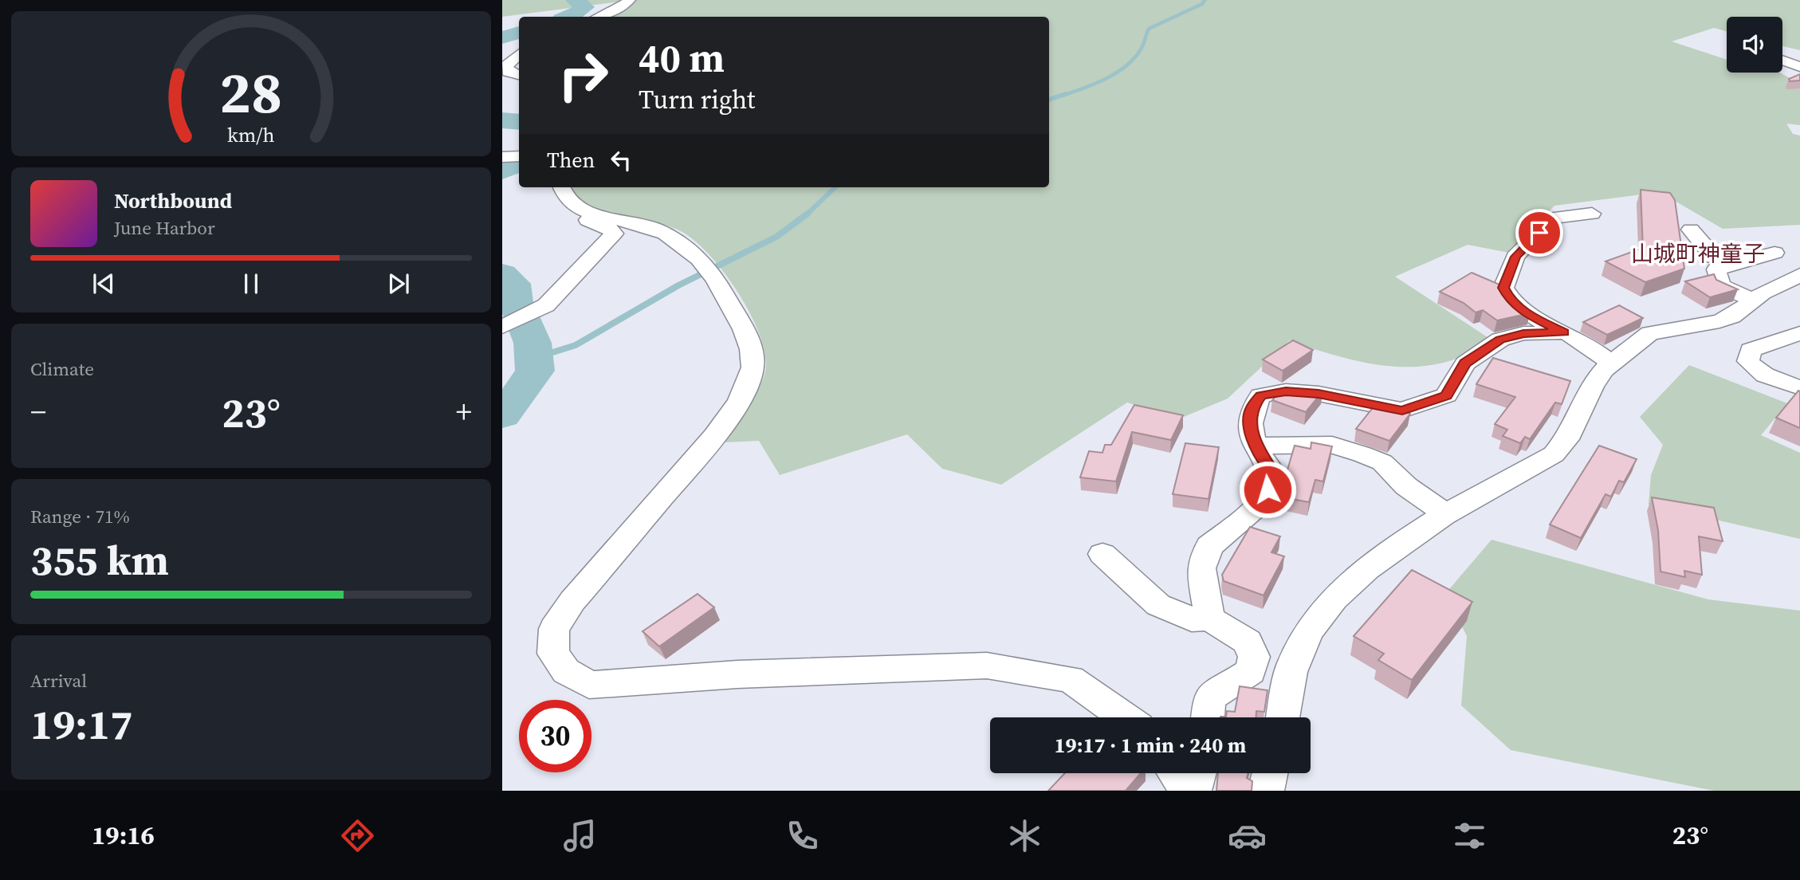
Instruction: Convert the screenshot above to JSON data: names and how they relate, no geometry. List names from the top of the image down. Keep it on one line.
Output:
{"districts":["山城町神童子"],"page":{"turn":["40 m","Turn right"],"then":"Then","song":["Northbound","June Harbor"],"tile":["Climate",["Range · 71%","355 km"],["Arrival","19:17"]],"heat":["−","23°","+"],"limit":"30","trip":"19:17 · 1 min · 240 m","tabs":["19:16","23°"],"gauge":["28","km/h"]}}
